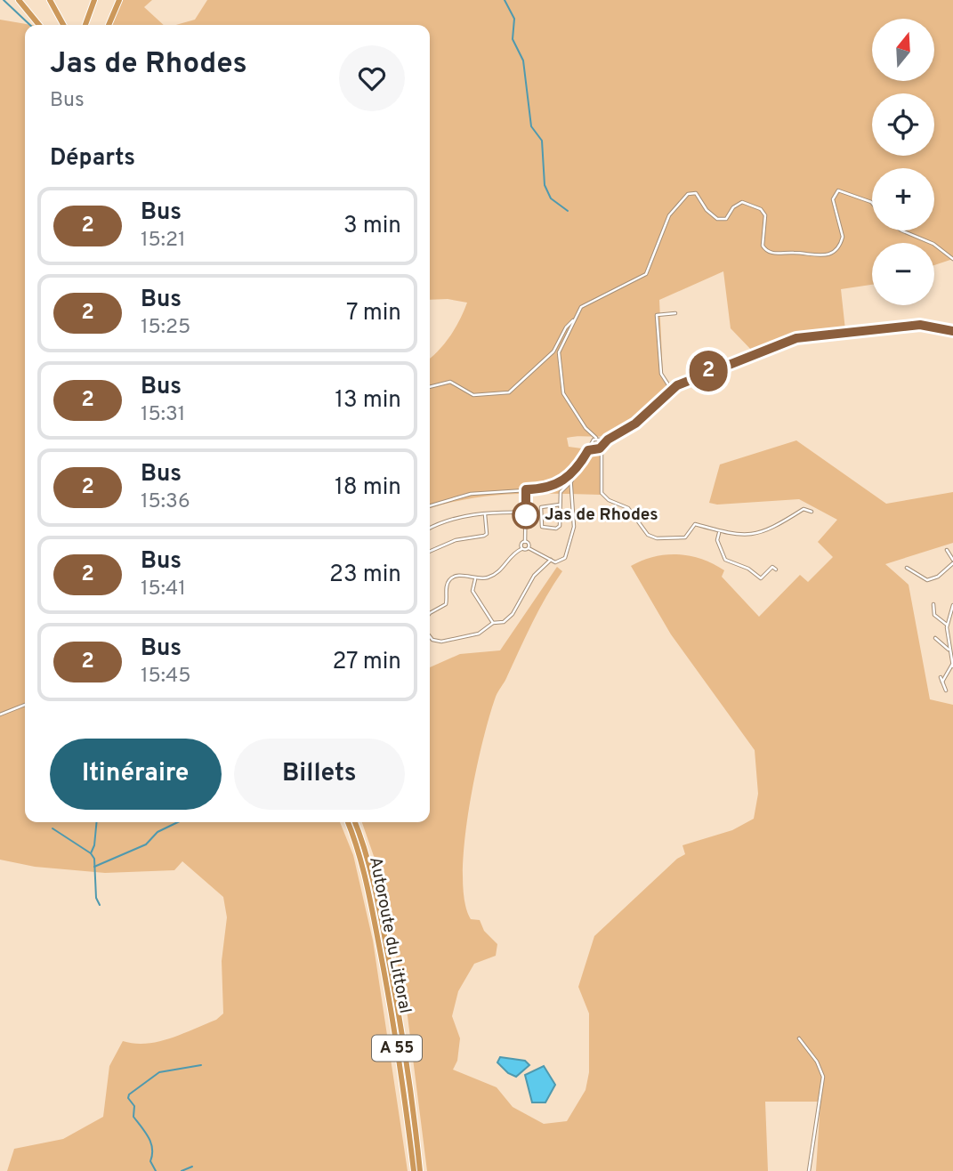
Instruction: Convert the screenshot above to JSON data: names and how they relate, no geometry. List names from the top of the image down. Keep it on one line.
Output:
{"streets":{"highway":["Autoroute du Littoral","A 55"]},"places":["Jas de Rhodes"],"lines":["bus line 2"],"north":"top","page":{"on_map":"2","map_buttons":["+","−"],"heading":[["Jas de Rhodes","Bus"],"Départs"],"list":[{"mark":"2","name":"Bus","note":"15:21","value":"3 min"},{"mark":"2","name":"Bus","note":"15:25","value":"7 min"},{"mark":"2","name":"Bus","note":"15:31","value":"13 min"},{"mark":"2","name":"Bus","note":"15:36","value":"18 min"},{"mark":"2","name":"Bus","note":"15:41","value":"23 min"},{"mark":"2","name":"Bus","note":"15:45","value":"27 min"}],"buttons":["Itinéraire","Billets"]}}
